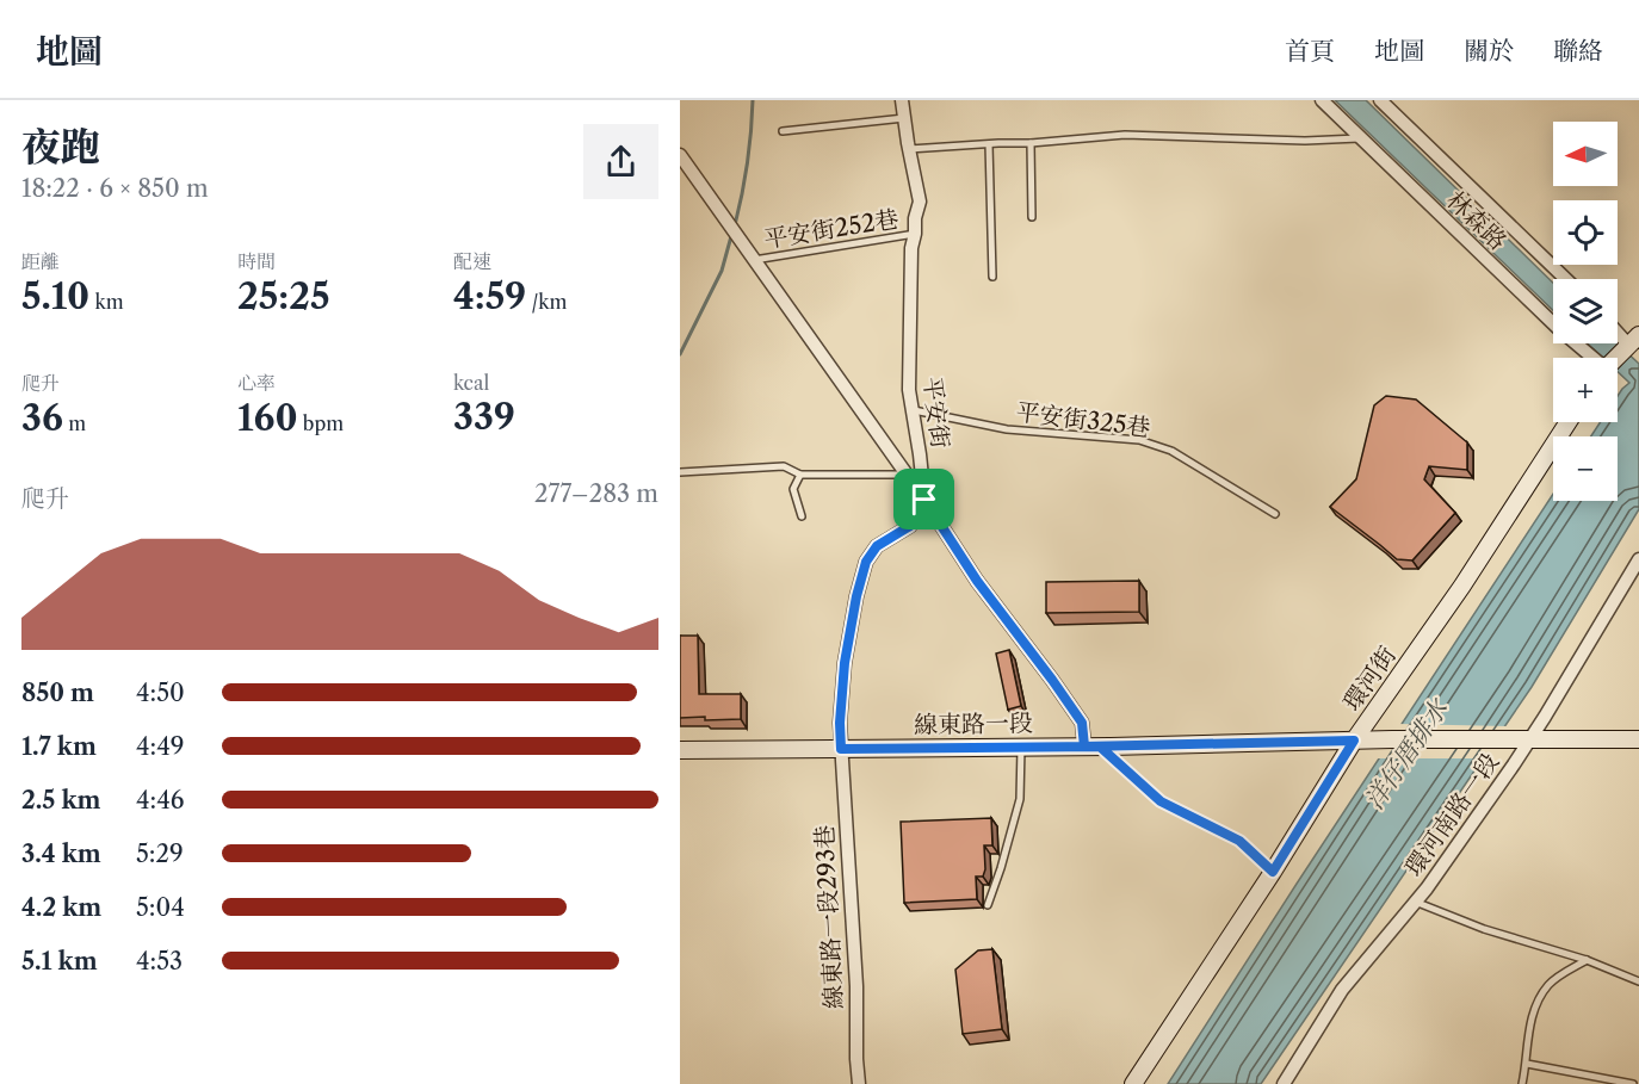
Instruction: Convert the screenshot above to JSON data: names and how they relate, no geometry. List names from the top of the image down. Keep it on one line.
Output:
{"streets":{"main road":["環河街","線東路一段"],"street":["林森路","平安街","環河南路一段","線東路一段293巷"],"lane":["平安街252巷","平安街325巷"]},"crossings":[["平安街252巷","平安街"],["平安街","平安街325巷"],["環河街","線東路一段"],["線東路一段","環河南路一段"],["線東路一段","線東路一段293巷"]],"water":["洋仔厝排水"],"north":"left","page":{"header":"地圖","nav":["首頁","地圖","關於","聯絡"],"heading":["夜跑","18:22 · 6 × 850 m"],"map_buttons":["+","−"],"stats":[["距離","5.10 km"],["時間","25:25"],["配速","4:59 /km"],["爬升","36 m"],["心率","160 bpm"],["kcal","339"]],"chart":["爬升","277–283 m"],"list":[{"name":"850 m","note":"4:50"},{"name":"1.7 km","note":"4:49"},{"name":"2.5 km","note":"4:46"},{"name":"3.4 km","note":"5:29"},{"name":"4.2 km","note":"5:04"},{"name":"5.1 km","note":"4:53"}]}}
